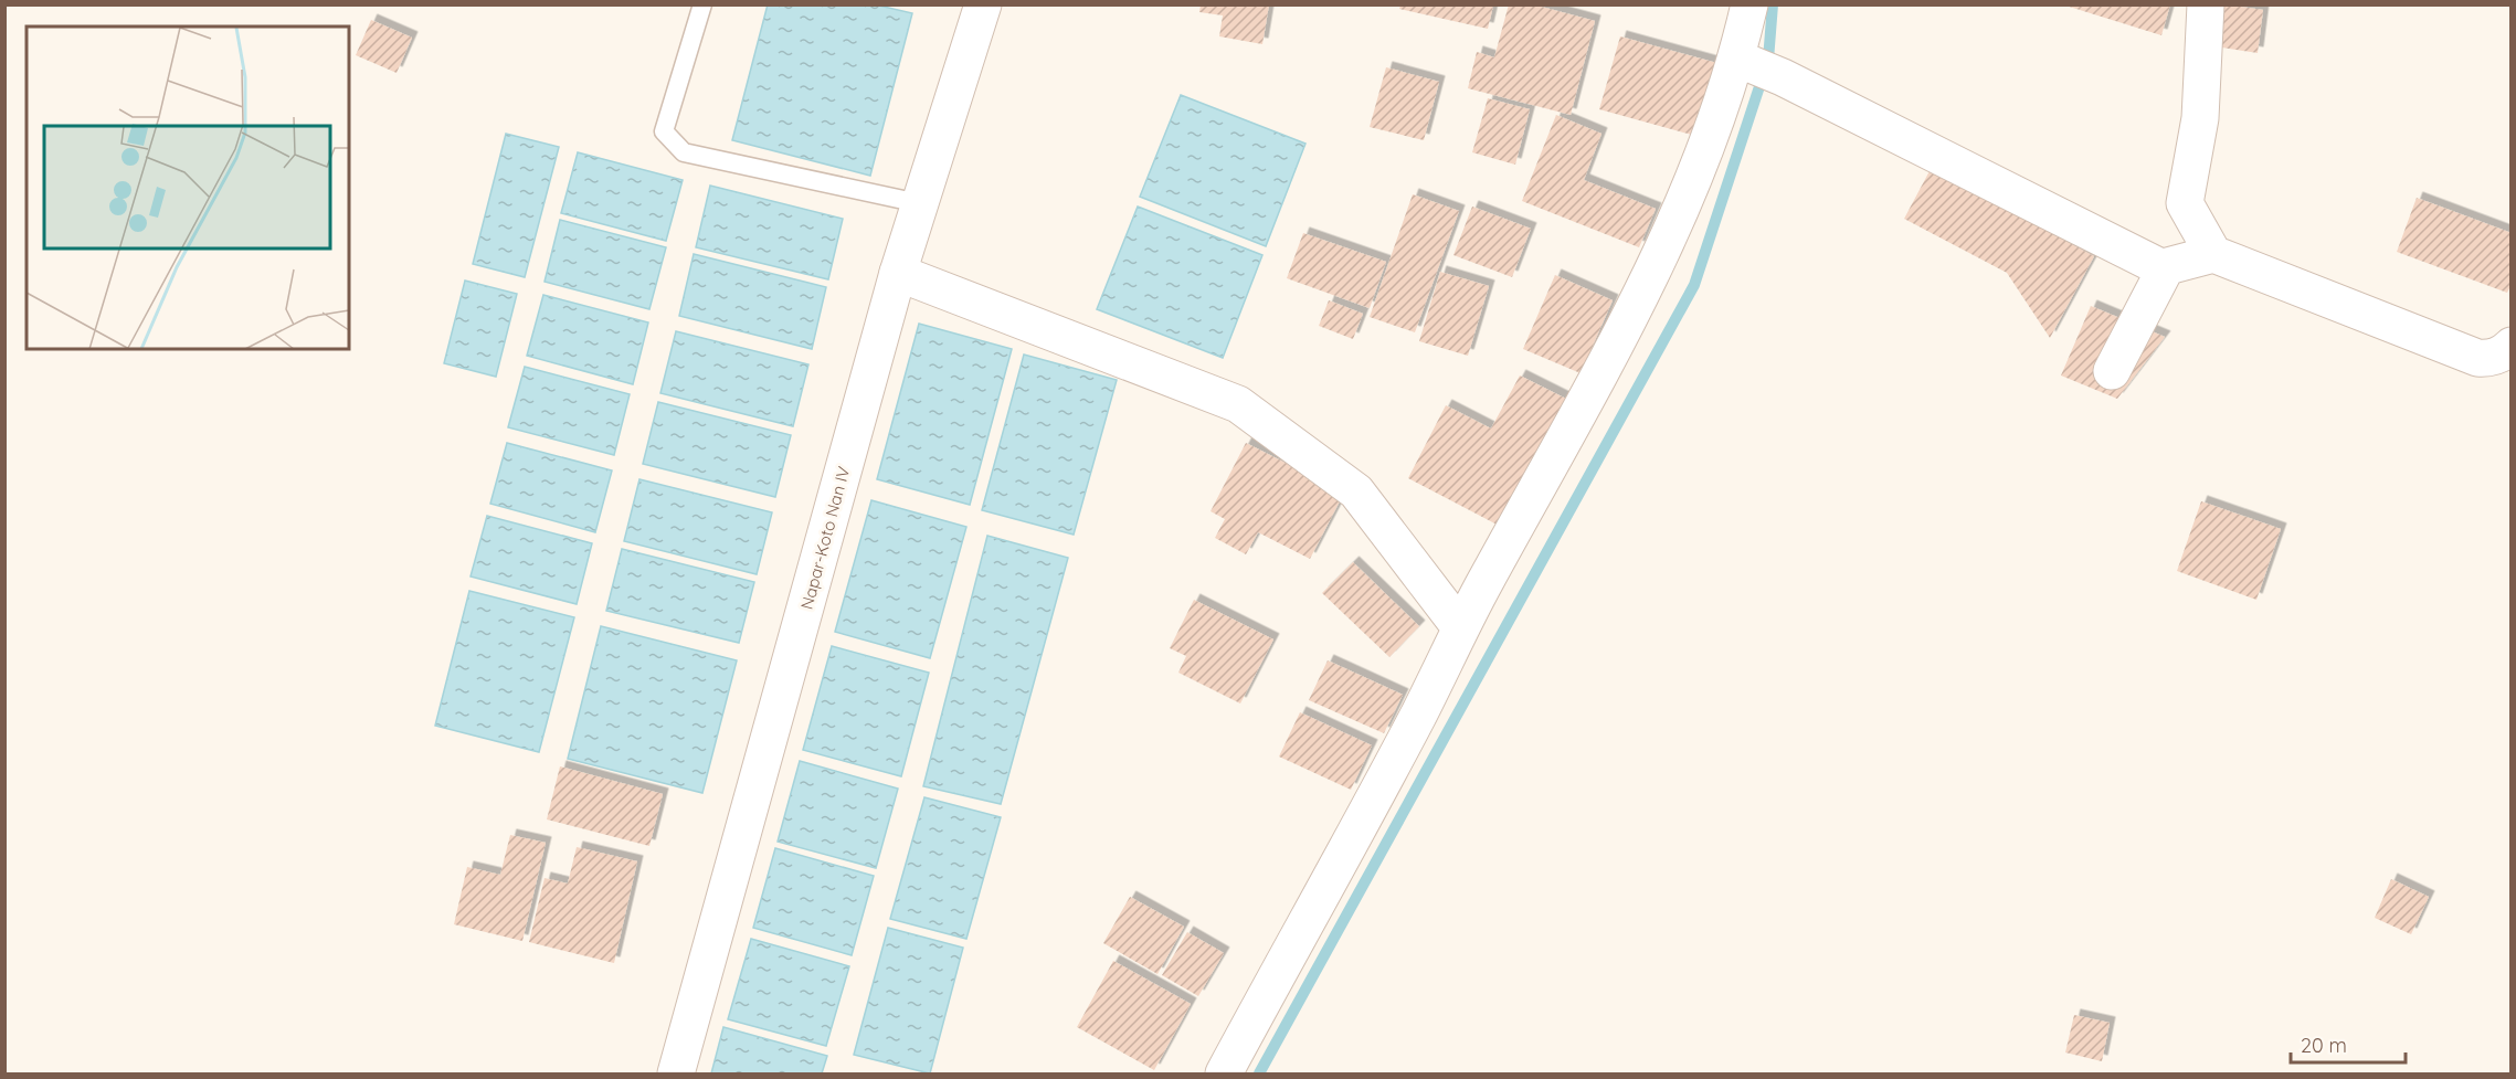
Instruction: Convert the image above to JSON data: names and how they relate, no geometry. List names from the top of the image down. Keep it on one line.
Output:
{"streets":{"street":["Napar-Koto Nan IV"]},"scale_bar":"20 m"}
